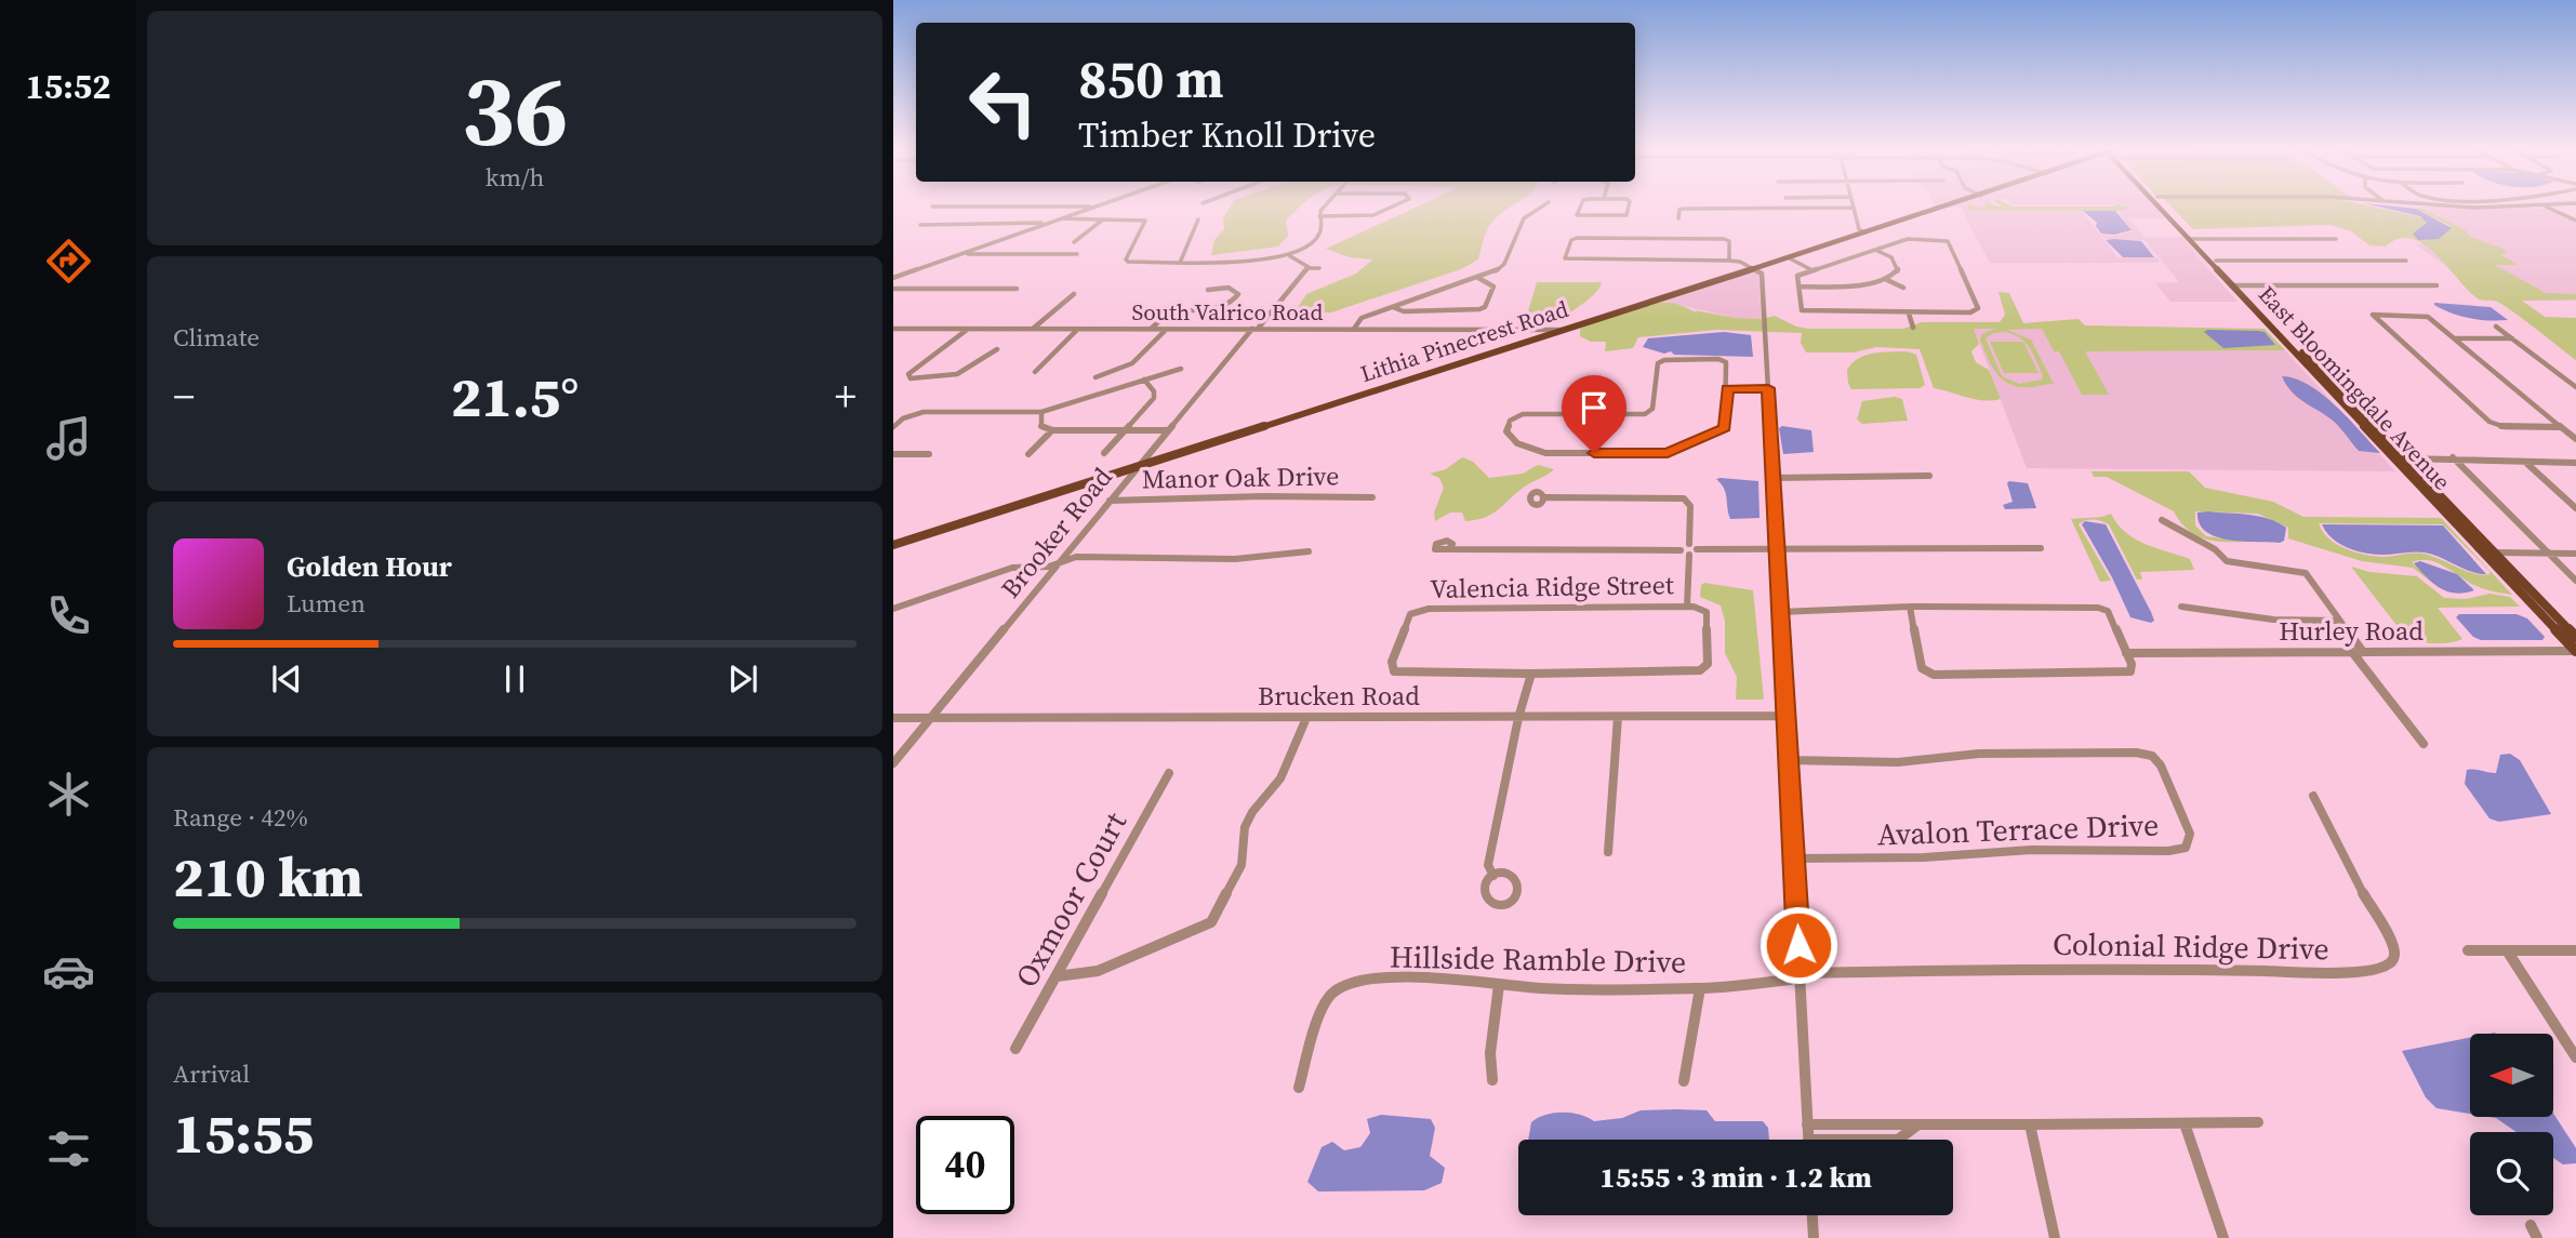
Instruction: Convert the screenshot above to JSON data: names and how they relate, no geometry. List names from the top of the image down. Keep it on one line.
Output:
{"streets":{"main road":["Lithia Pinecrest Road","East Bloomingdale Avenue"],"street":["South Valrico Road","Manor Oak Drive","Brooker Road","Valencia Ridge Street","Hurley Road","Brucken Road","Avalon Terrace Drive","Oxmoor Court","Colonial Ridge Drive","Hillside Ramble Drive"]},"crossings":[["South Valrico Road","Lithia Pinecrest Road"],["South Valrico Road","Brooker Road"],["Lithia Pinecrest Road","Brooker Road"],["East Bloomingdale Avenue","Hurley Road"],["Manor Oak Drive","Brooker Road"],["Brooker Road","Brucken Road"],["Colonial Ridge Drive","Hillside Ramble Drive"]],"north":"left","page":{"tabs":"15:52","tile":[["36","km/h"],"Climate",["Range · 42%","210 km"],["Arrival","15:55"]],"turn":["850 m","Timber Knoll Drive"],"heat":["−","21.5°","+"],"song":["Golden Hour","Lumen"],"limit":"40","trip":"15:55 · 3 min · 1.2 km"}}
